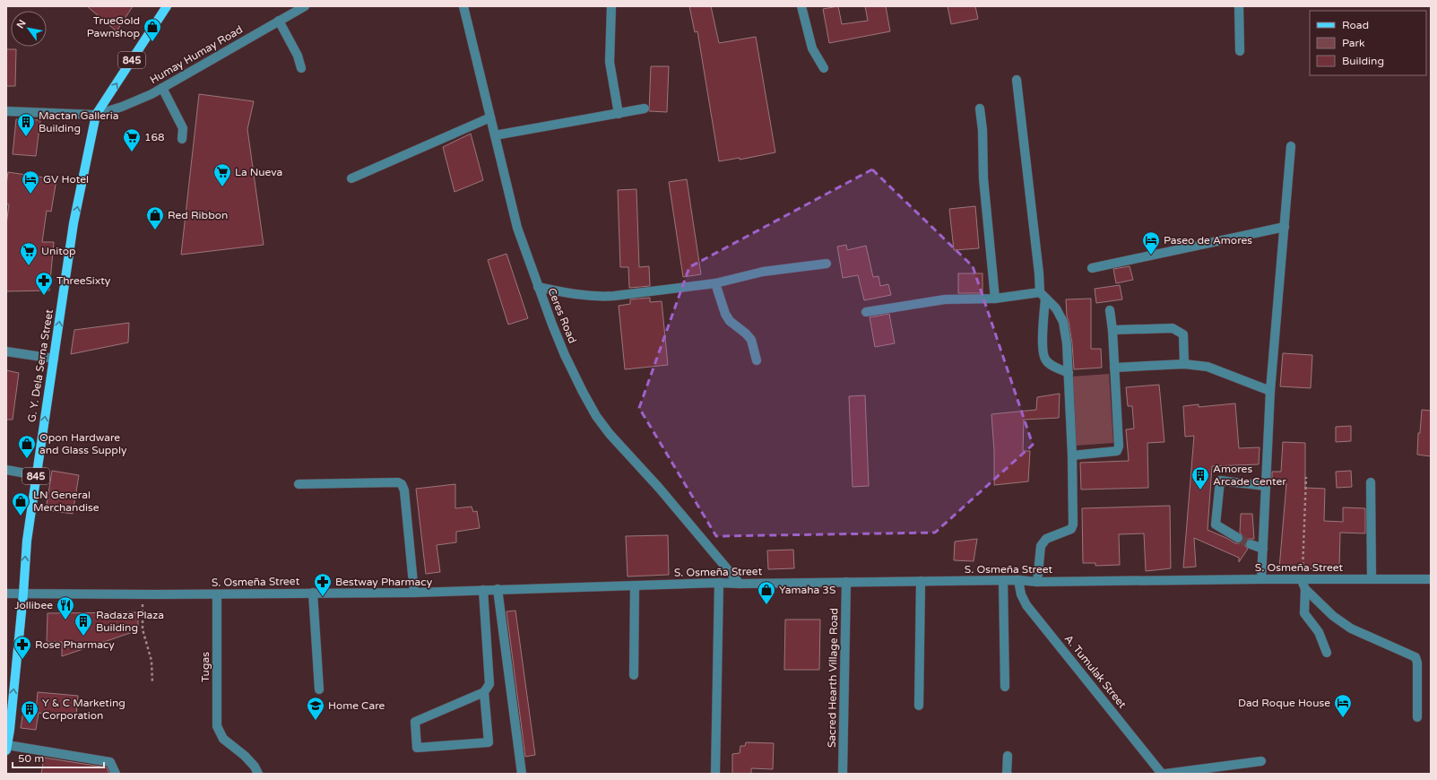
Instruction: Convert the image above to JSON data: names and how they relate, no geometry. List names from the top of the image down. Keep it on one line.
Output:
{"streets":{"main road":["845","G. Y. Dela Serna Street"],"street":["Humay Humay Road","Ceres Road","S. Osmeña Street","Tugas","A. Tumulak Street","Sacred Hearth Village Road"]},"crossings":[["Humay Humay Road","G. Y. Dela Serna Street"],["Ceres Road","S. Osmeña Street"],["G. Y. Dela Serna Street","S. Osmeña Street"],["S. Osmeña Street","Tugas"],["S. Osmeña Street","A. Tumulak Street"],["S. Osmeña Street","Sacred Hearth Village Road"]],"one_way":["G. Y. Dela Serna Street"],"places":{"shop":["TrueGold Pawnshop","Red Ribbon","Opon Hardware and Glass Supply","LN General Merchandise","Yamaha 3S"],"building":["Mactan Galleria Building","Amores Arcade Center","Radaza Plaza Building","Y & C Marketing Corporation"],"supermarket":["168","La Nueva","Unitop"],"hotel":["GV Hotel","Paseo de Amores","Dad Roque House"],"pharmacy":["ThreeSixty","Bestway Pharmacy","Rose Pharmacy"],"restaurant":["Jollibee"],"school or university":["Home Care"]},"legend":["Road","Park","Building"],"scale_bar":"50 m","north":"top left"}
